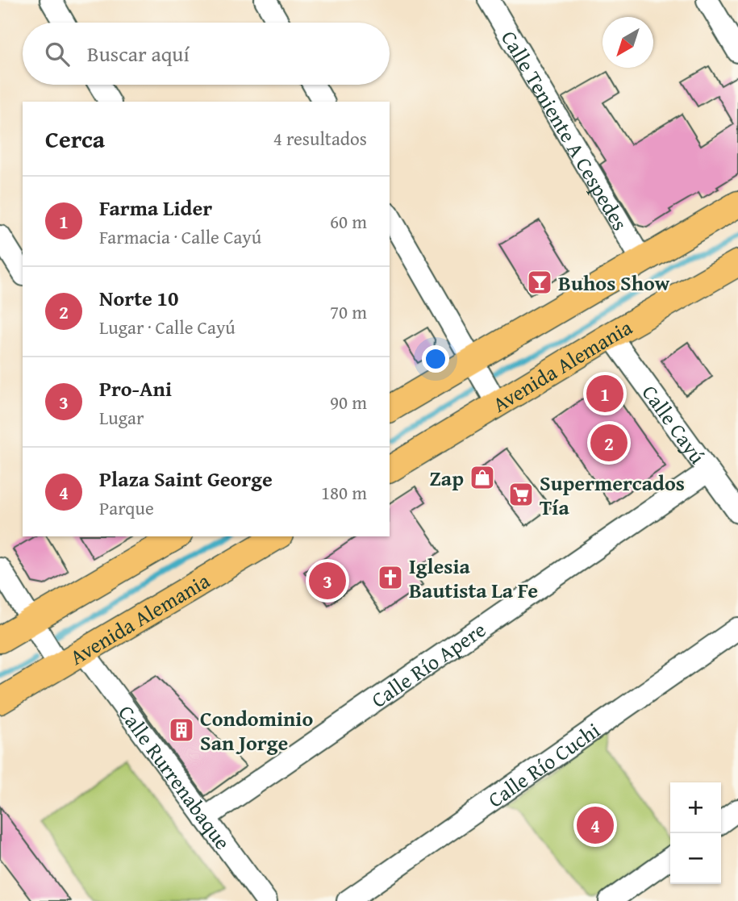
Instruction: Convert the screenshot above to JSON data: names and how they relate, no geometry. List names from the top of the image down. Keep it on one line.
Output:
{"streets":{"main road":["Avenida Alemania"],"street":["Calle Teniente A Cespedes","Calle Cayú","Calle Río Apere","Calle Río Cuchi","Calle Rurrenabaque"]},"crossings":[["Avenida Alemania","Calle Cayú"],["Avenida Alemania","Calle Rurrenabaque"],["Calle Cayú","Calle Río Apere"],["Calle Río Apere","Calle Rurrenabaque"]],"places":{"bar":["Buhos Show"],"shop":["Zap"],"supermarket":["Supermercados Tía"],"church":["Iglesia Bautista La Fe"],"building":["Condominio San Jorge"]},"north":"bottom left","page":{"search":"Buscar aquí","heading":["Cerca","4 resultados"],"list":[{"mark":"1","name":"Farma Lider","note":"Farmacia · Calle Cayú","value":"60 m"},{"mark":"2","name":"Norte 10","note":"Lugar · Calle Cayú","value":"70 m"},{"mark":"3","name":"Pro-Ani","note":"Lugar","value":"90 m"},{"mark":"4","name":"Plaza Saint George","note":"Parque","value":"180 m"}],"pins":["1","2","3","4"],"map_buttons":["+","−"]}}
